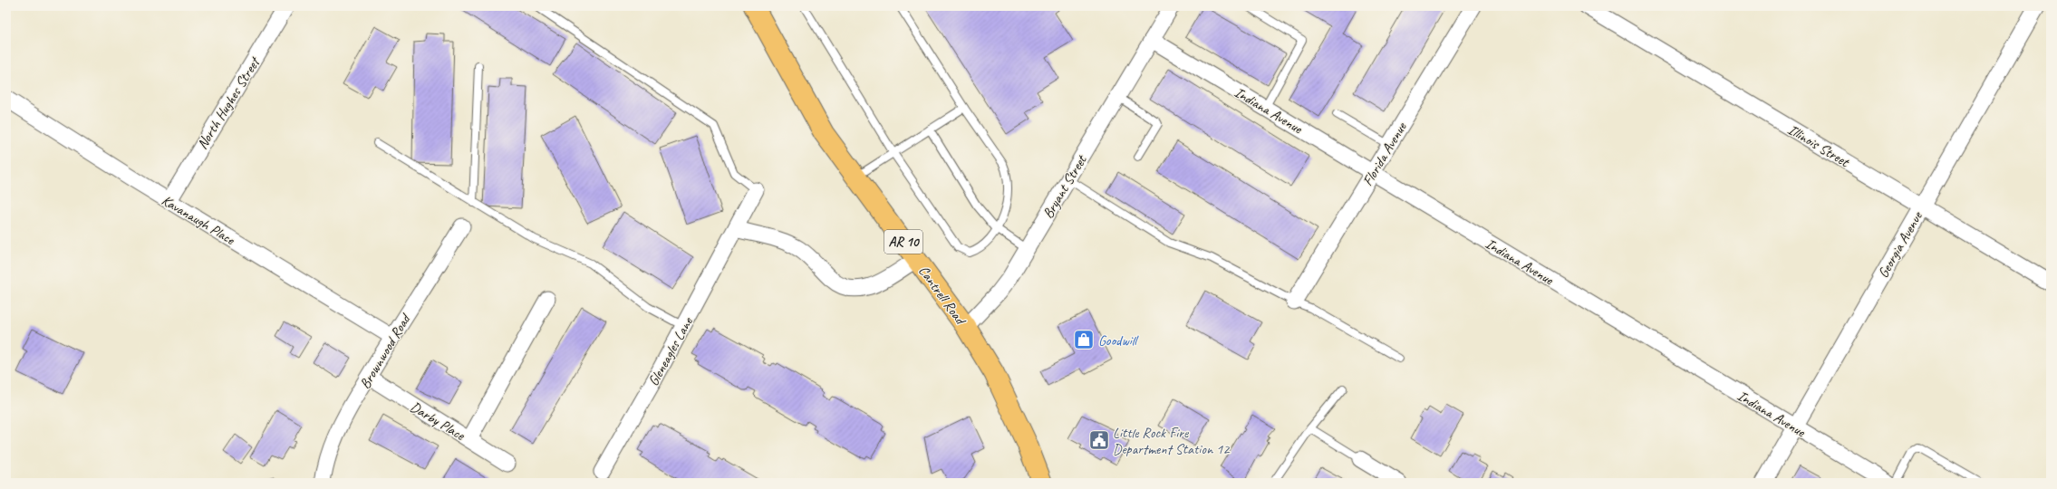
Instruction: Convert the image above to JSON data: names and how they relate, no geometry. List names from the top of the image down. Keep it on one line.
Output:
{"streets":{"main road":["AR 10","Cantrell Road"],"street":["North Hughes Street","Indiana Avenue","Illinois Street","Florida Avenue","Bryant Street","Kavanaugh Place","Georgia Avenue","Brownwood Road","Gleneagles Lane","Darby Place"]},"crossings":[["North Hughes Street","Kavanaugh Place"],["Indiana Avenue","Florida Avenue"],["Indiana Avenue","Bryant Street"],["Indiana Avenue","Georgia Avenue"],["Illinois Street","Georgia Avenue"],["Bryant Street","Cantrell Road"],["Kavanaugh Place","Brownwood Road"],["Brownwood Road","Darby Place"]],"places":{"shop":["Goodwill"],"public building":["Little Rock Fire Department Station 12"]}}
